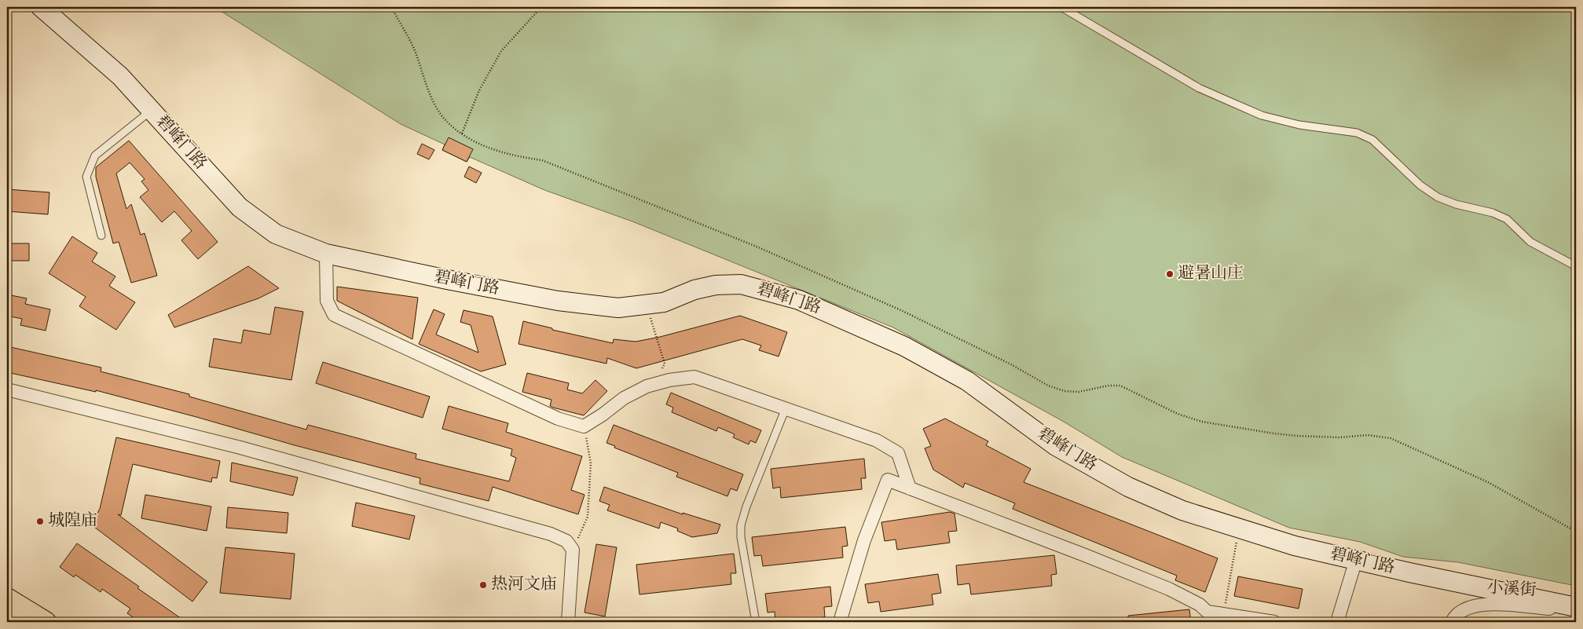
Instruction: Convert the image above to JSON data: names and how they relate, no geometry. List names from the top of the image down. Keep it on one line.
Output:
{"streets":{"street":["碧峰门路","小溪街"]},"places":["避暑山庄","城隍庙","热河文庙"]}
